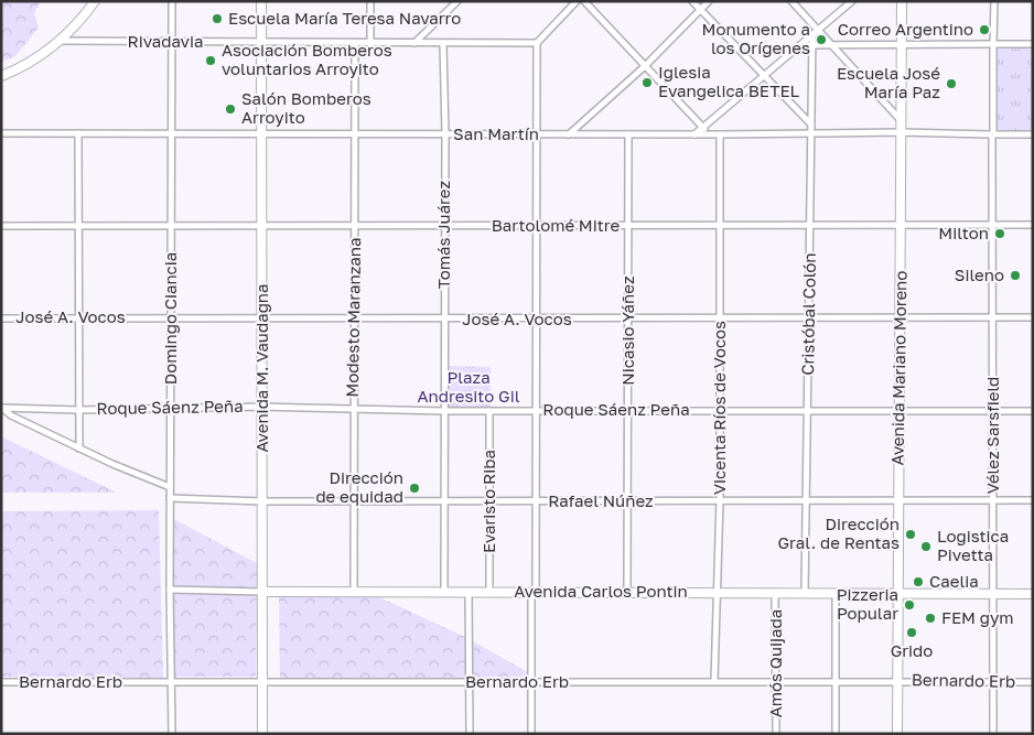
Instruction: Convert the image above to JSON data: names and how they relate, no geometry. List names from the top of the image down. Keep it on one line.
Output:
{"streets":{"main road":["Avenida M. Vaudagna","Avenida Mariano Moreno","Avenida Carlos Pontin"],"street":["Rivadavia","San Martín","Bartolomé Mitre","Tomás Juárez","Cristóbal Colón","José A. Vocos","Modesto Maranzana","Domingo Ciancia","Nicasio Yáñez","Roque Sáenz Peña","Vicenta Ríos de Vocos","Vélez Sarsfield","Evaristo Riba","Rafael Núñez","Amós Quijada","Bernardo Erb"]},"crossings":[["Rivadavia","Tomás Juárez"],["Rivadavia","Modesto Maranzana"],["Rivadavia","Domingo Ciancia"],["Rivadavia","Avenida M. Vaudagna"],["San Martín","Tomás Juárez"],["San Martín","Cristóbal Colón"],["San Martín","Modesto Maranzana"],["San Martín","Domingo Ciancia"],["San Martín","Nicasio Yáñez"],["San Martín","Avenida M. Vaudagna"],["San Martín","Avenida Mariano Moreno"],["San Martín","Vicenta Ríos de Vocos"],["San Martín","Vélez Sarsfield"],["Bartolomé Mitre","Tomás Juárez"],["Bartolomé Mitre","Cristóbal Colón"],["Bartolomé Mitre","Modesto Maranzana"],["Bartolomé Mitre","Domingo Ciancia"],["Bartolomé Mitre","Nicasio Yáñez"],["Bartolomé Mitre","Avenida M. Vaudagna"],["Bartolomé Mitre","Avenida Mariano Moreno"],["Bartolomé Mitre","Vicenta Ríos de Vocos"],["Bartolomé Mitre","Vélez Sarsfield"],["Tomás Juárez","José A. Vocos"],["Tomás Juárez","Roque Sáenz Peña"],["Tomás Juárez","Rafael Núñez"],["Tomás Juárez","Avenida Carlos Pontin"],["Cristóbal Colón","José A. Vocos"],["Cristóbal Colón","Roque Sáenz Peña"],["Cristóbal Colón","Rafael Núñez"],["Cristóbal Colón","Avenida Carlos Pontin"],["José A. Vocos","Modesto Maranzana"],["José A. Vocos","Domingo Ciancia"],["José A. Vocos","Nicasio Yáñez"],["José A. Vocos","Avenida M. Vaudagna"],["José A. Vocos","Avenida Mariano Moreno"],["José A. Vocos","Vicenta Ríos de Vocos"],["José A. Vocos","Vélez Sarsfield"],["Modesto Maranzana","Roque Sáenz Peña"],["Modesto Maranzana","Rafael Núñez"],["Modesto Maranzana","Avenida Carlos Pontin"],["Domingo Ciancia","Roque Sáenz Peña"],["Domingo Ciancia","Rafael Núñez"],["Domingo Ciancia","Avenida Carlos Pontin"],["Domingo Ciancia","Bernardo Erb"],["Nicasio Yáñez","Roque Sáenz Peña"],["Nicasio Yáñez","Rafael Núñez"],["Nicasio Yáñez","Avenida Carlos Pontin"],["Avenida M. Vaudagna","Roque Sáenz Peña"],["Avenida M. Vaudagna","Rafael Núñez"],["Avenida M. Vaudagna","Avenida Carlos Pontin"],["Avenida M. Vaudagna","Bernardo Erb"],["Avenida Mariano Moreno","Roque Sáenz Peña"],["Avenida Mariano Moreno","Rafael Núñez"],["Avenida Mariano Moreno","Avenida Carlos Pontin"],["Avenida Mariano Moreno","Bernardo Erb"],["Roque Sáenz Peña","Vicenta Ríos de Vocos"],["Roque Sáenz Peña","Vélez Sarsfield"],["Roque Sáenz Peña","Evaristo Riba"],["Vicenta Ríos de Vocos","Rafael Núñez"],["Vicenta Ríos de Vocos","Avenida Carlos Pontin"],["Vicenta Ríos de Vocos","Bernardo Erb"],["Vélez Sarsfield","Rafael Núñez"],["Vélez Sarsfield","Avenida Carlos Pontin"],["Vélez Sarsfield","Bernardo Erb"],["Evaristo Riba","Rafael Núñez"],["Evaristo Riba","Avenida Carlos Pontin"],["Avenida Carlos Pontin","Amós Quijada"],["Amós Quijada","Bernardo Erb"]],"parks":["Plaza Andresito Gil"],"places":["Escuela María Teresa Navarro","Correo Argentino","Monumento a los Orígenes","Asociación Bomberos voluntarios Arroyito","Iglesia Evangelica BETEL","Escuela José María Paz","Salón Bomberos Arroyito","Milton","Sileno","Dirección de equidad","Dirección Gral. de Rentas","Logistica Pivetta","Caelia","Pizzeria Popular","FEM gym","Grido"]}
